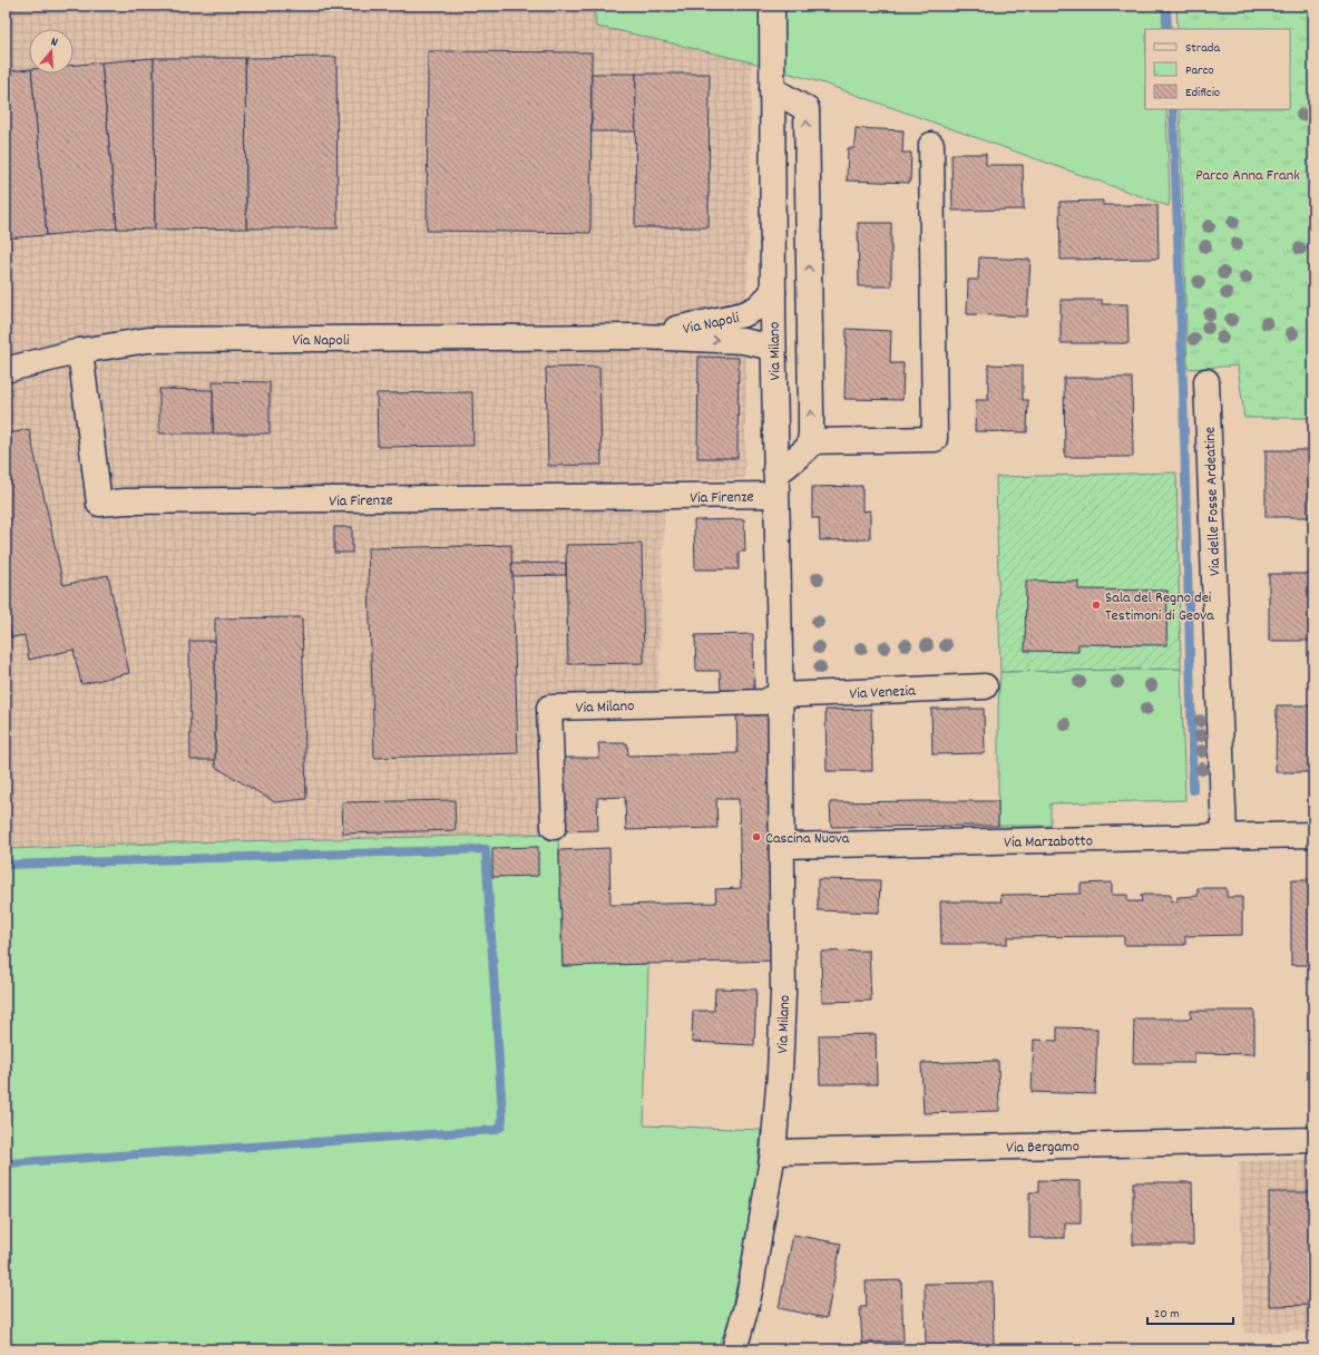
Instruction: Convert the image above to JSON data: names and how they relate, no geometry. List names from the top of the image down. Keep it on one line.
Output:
{"streets":{"street":["Via Napoli","Via Milano","Via Firenze","Via delle Fosse Ardeatine","Via Venezia","Via Marzabotto","Via Bergamo"]},"crossings":[["Via Napoli","Via Milano"],["Via Napoli","Via Firenze"],["Via Milano","Via Firenze"],["Via Milano","Via Venezia"],["Via Milano","Via Marzabotto"],["Via Milano","Via Bergamo"],["Via delle Fosse Ardeatine","Via Marzabotto"]],"parks":["Parco Anna Frank"],"places":["Sala del Regno dei Testimoni di Geova","Cascina Nuova"],"legend":["Strada","Parco","Edificio"],"scale_bar":"20 m","north":"top"}
